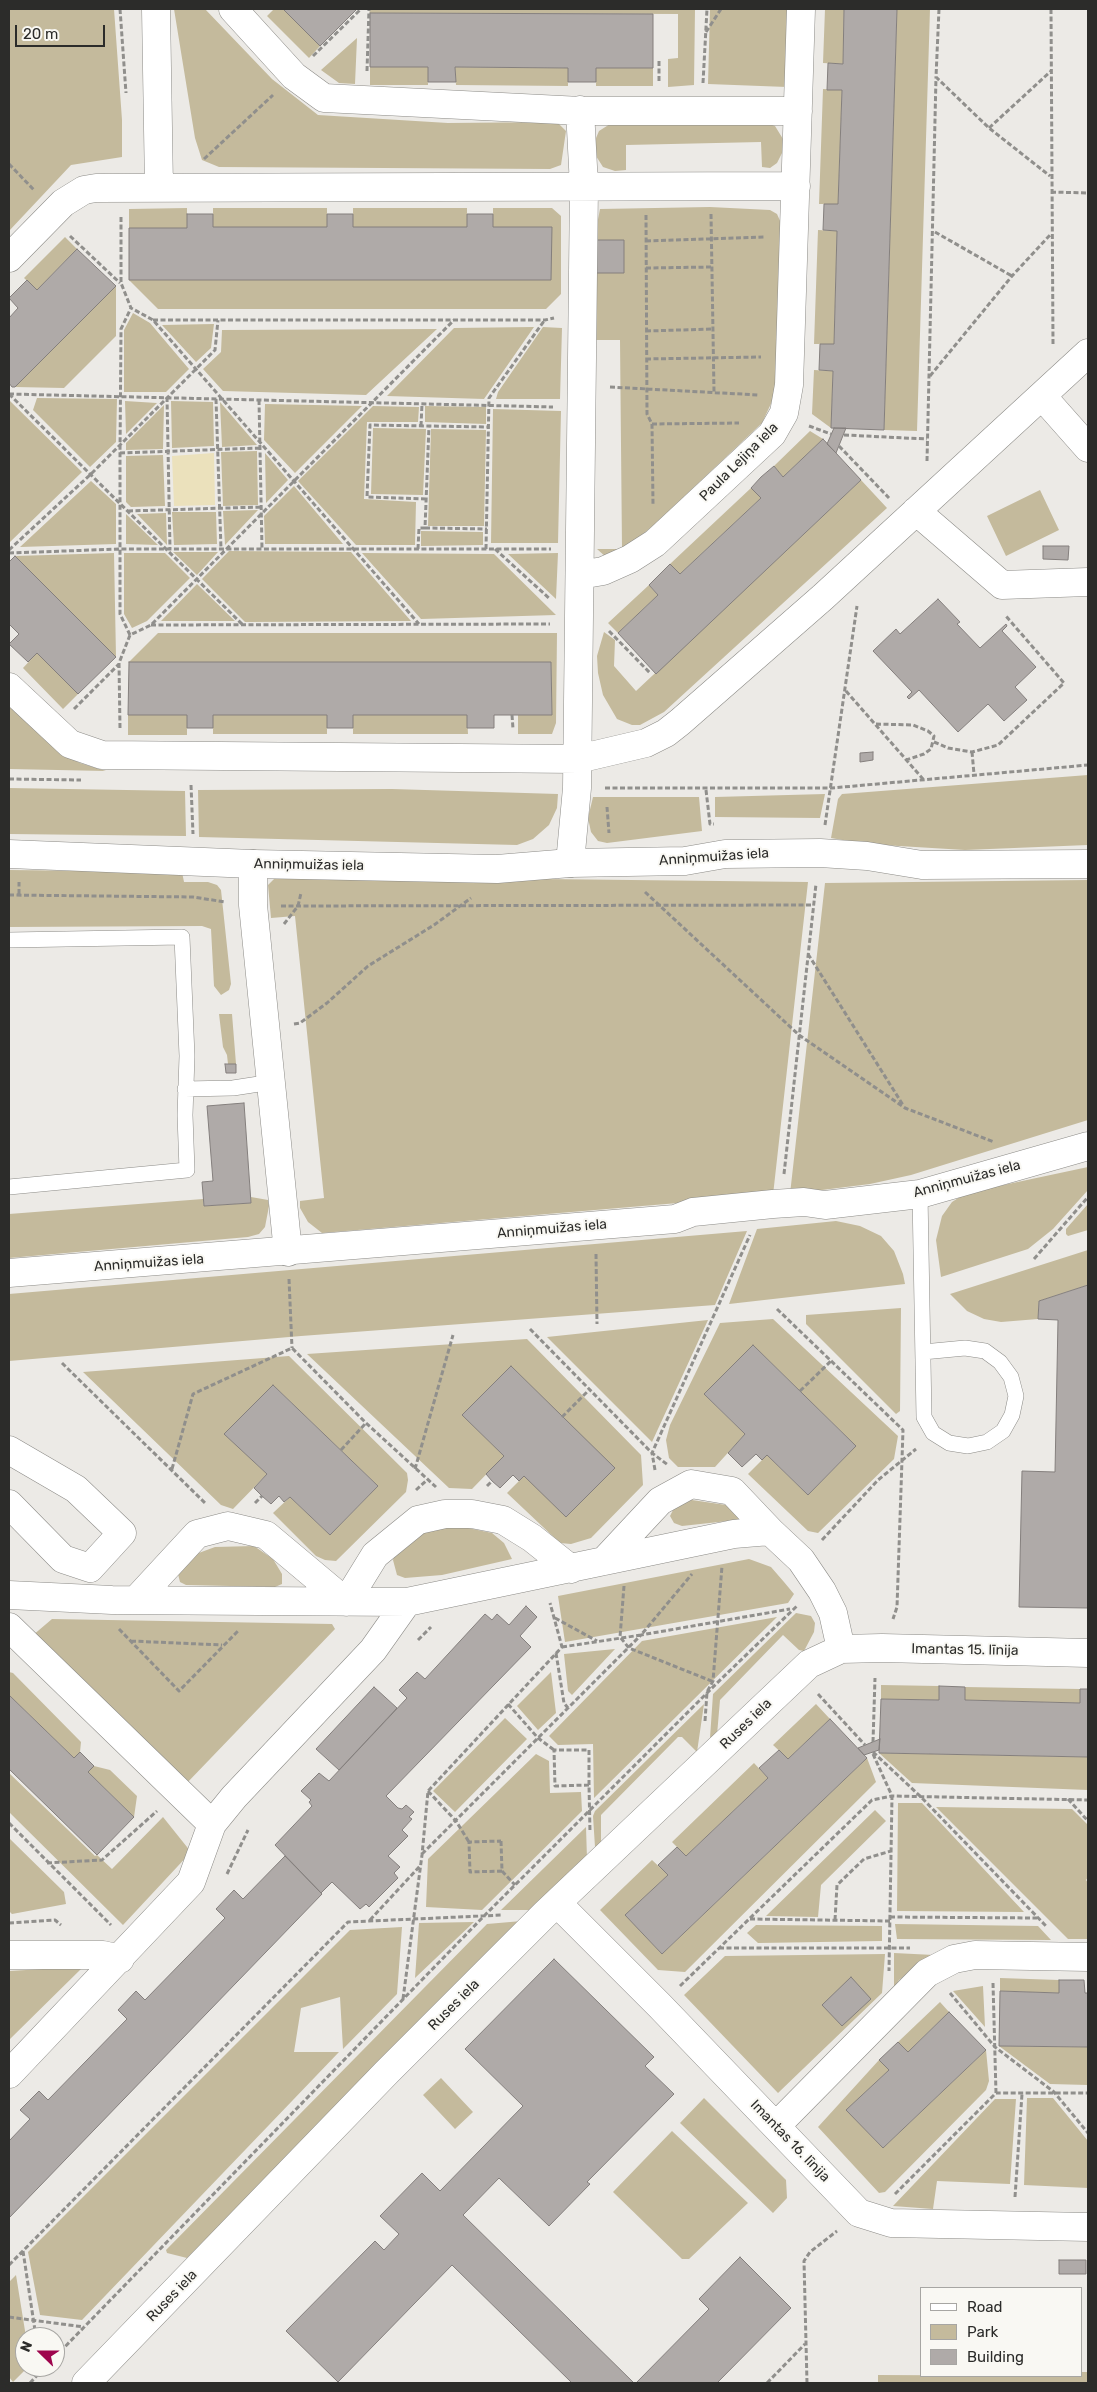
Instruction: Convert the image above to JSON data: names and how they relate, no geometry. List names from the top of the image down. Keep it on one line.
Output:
{"streets":{"street":["Paula Lejiņa iela","Anniņmuižas iela","Imantas 15. līnija","Ruses iela","Imantas 16. līnija"]},"crossings":[["Imantas 15. līnija","Ruses iela"],["Ruses iela","Imantas 16. līnija"]],"legend":["Road","Park","Building"],"scale_bar":"20 m","north":"left"}
